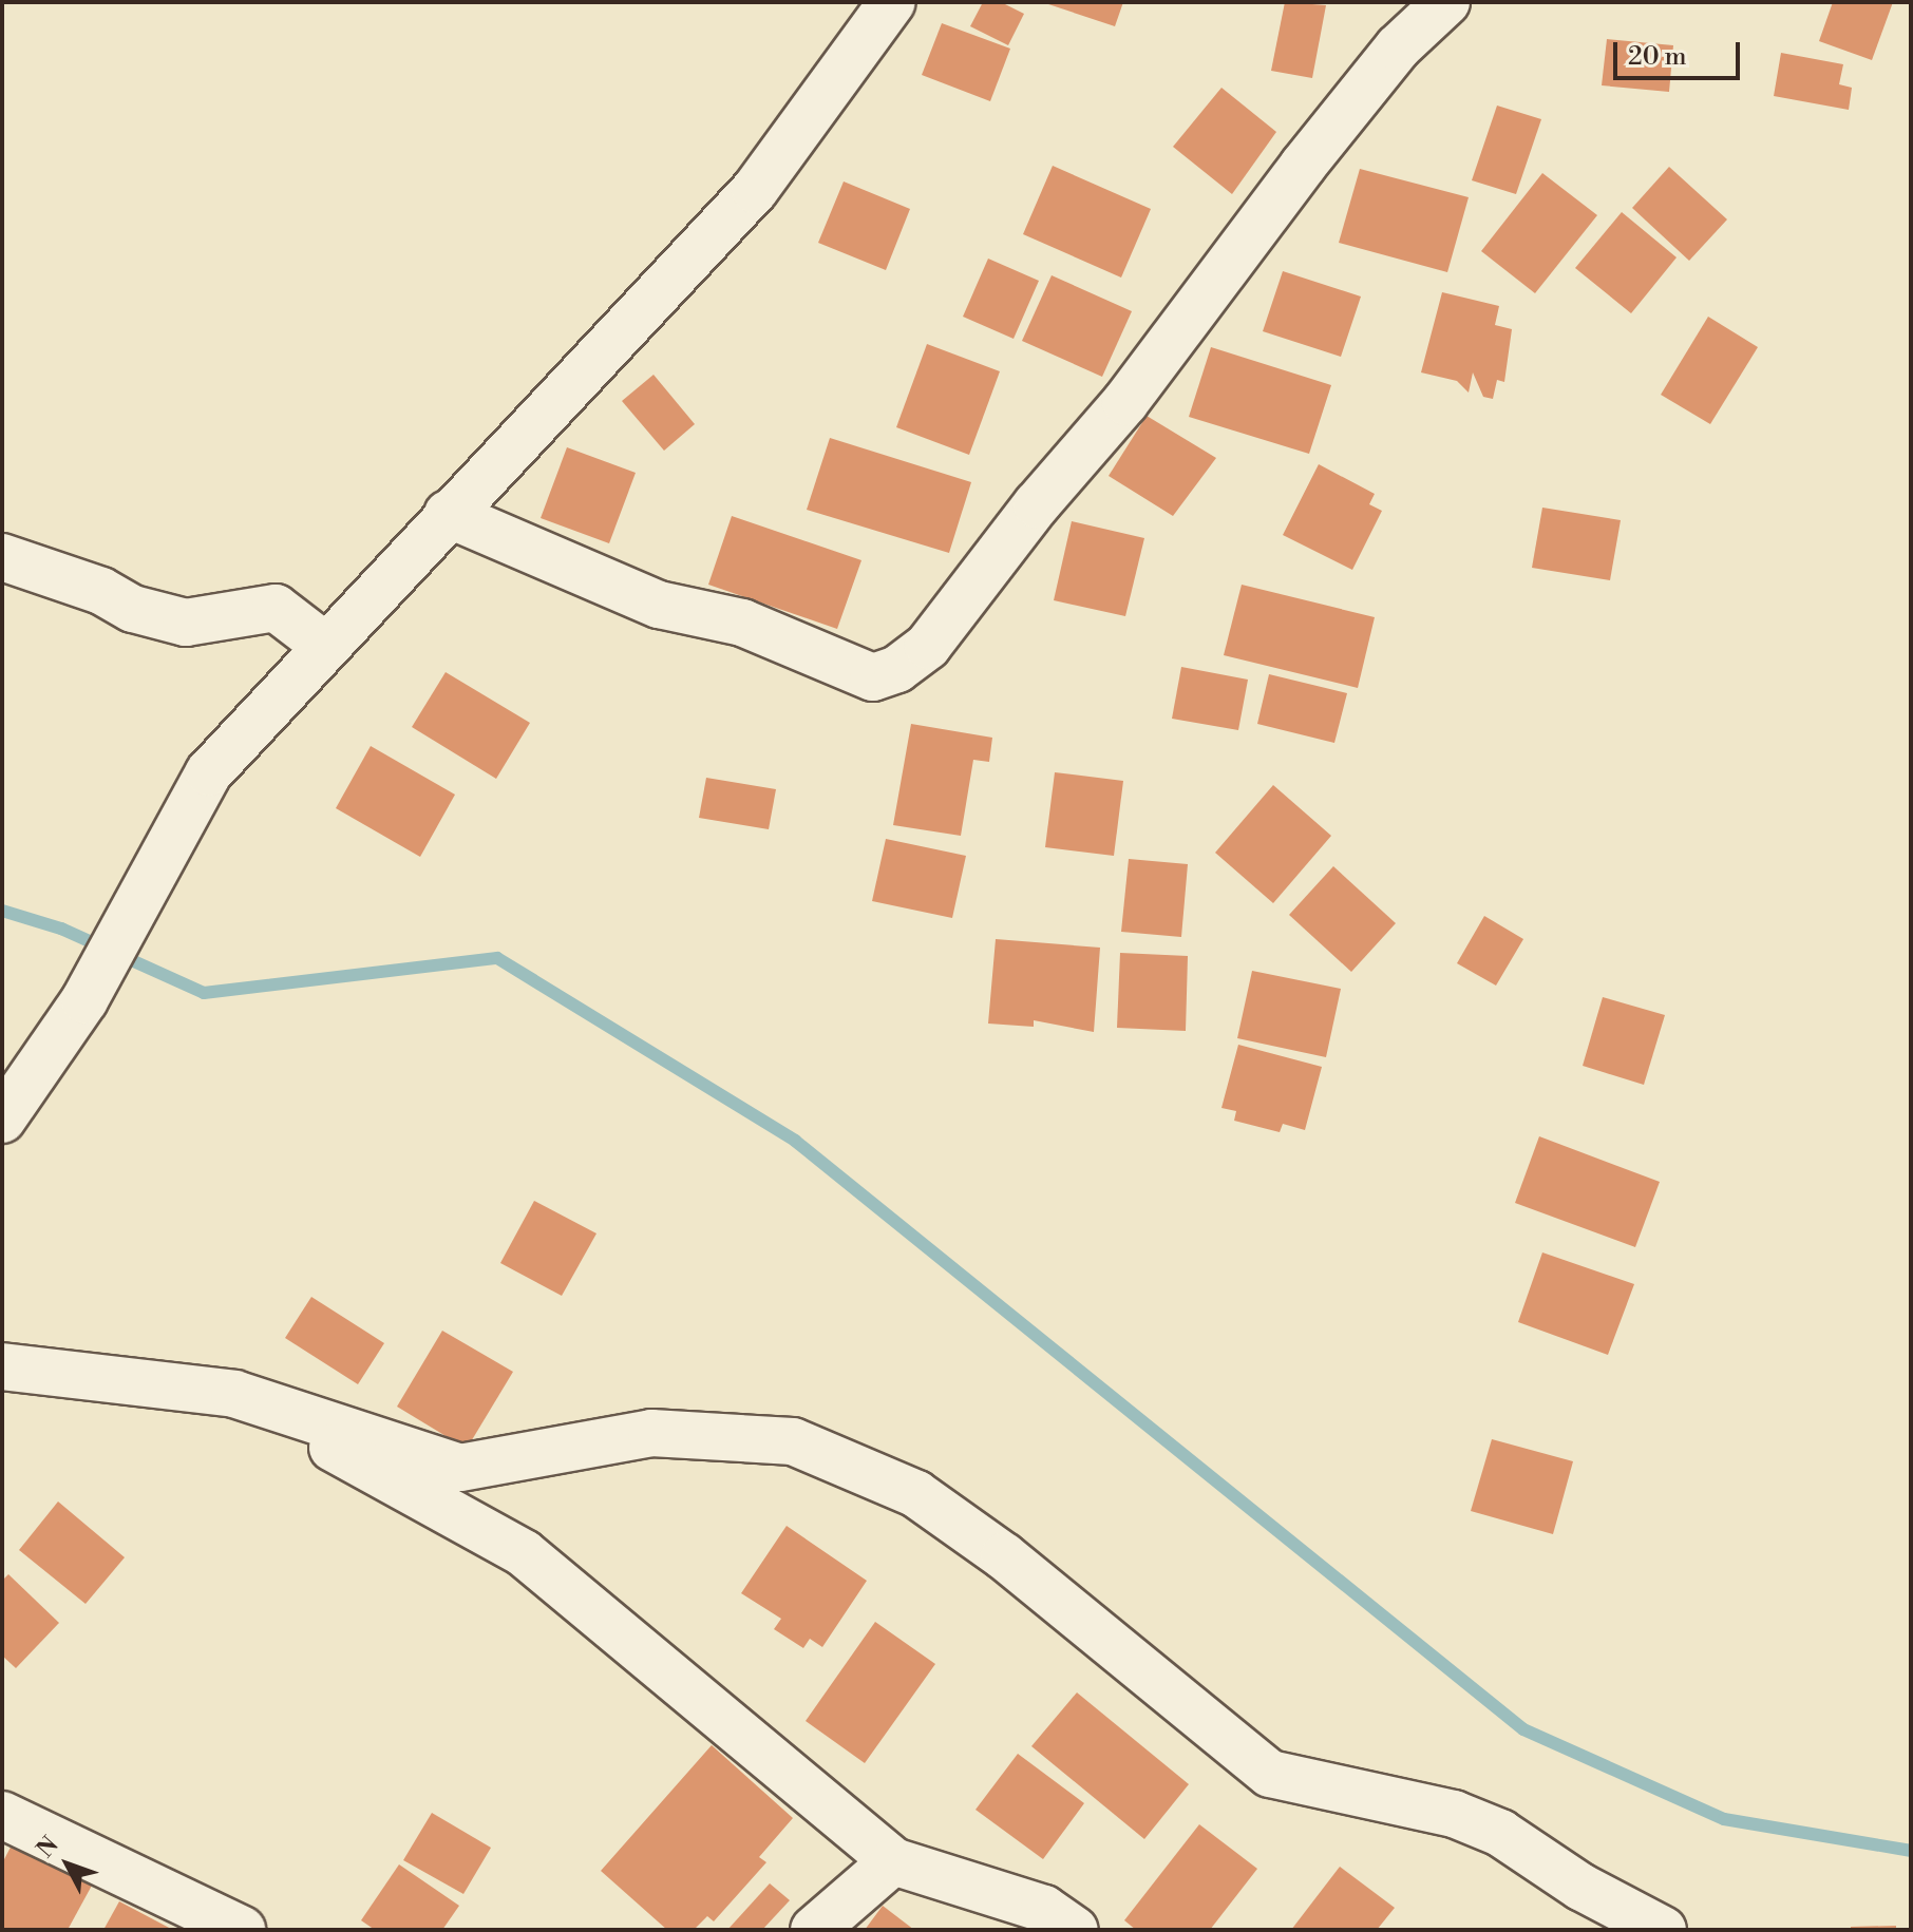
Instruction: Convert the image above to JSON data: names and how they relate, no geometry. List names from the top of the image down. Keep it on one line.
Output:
{"scale_bar":"20 m","north":"top left"}
